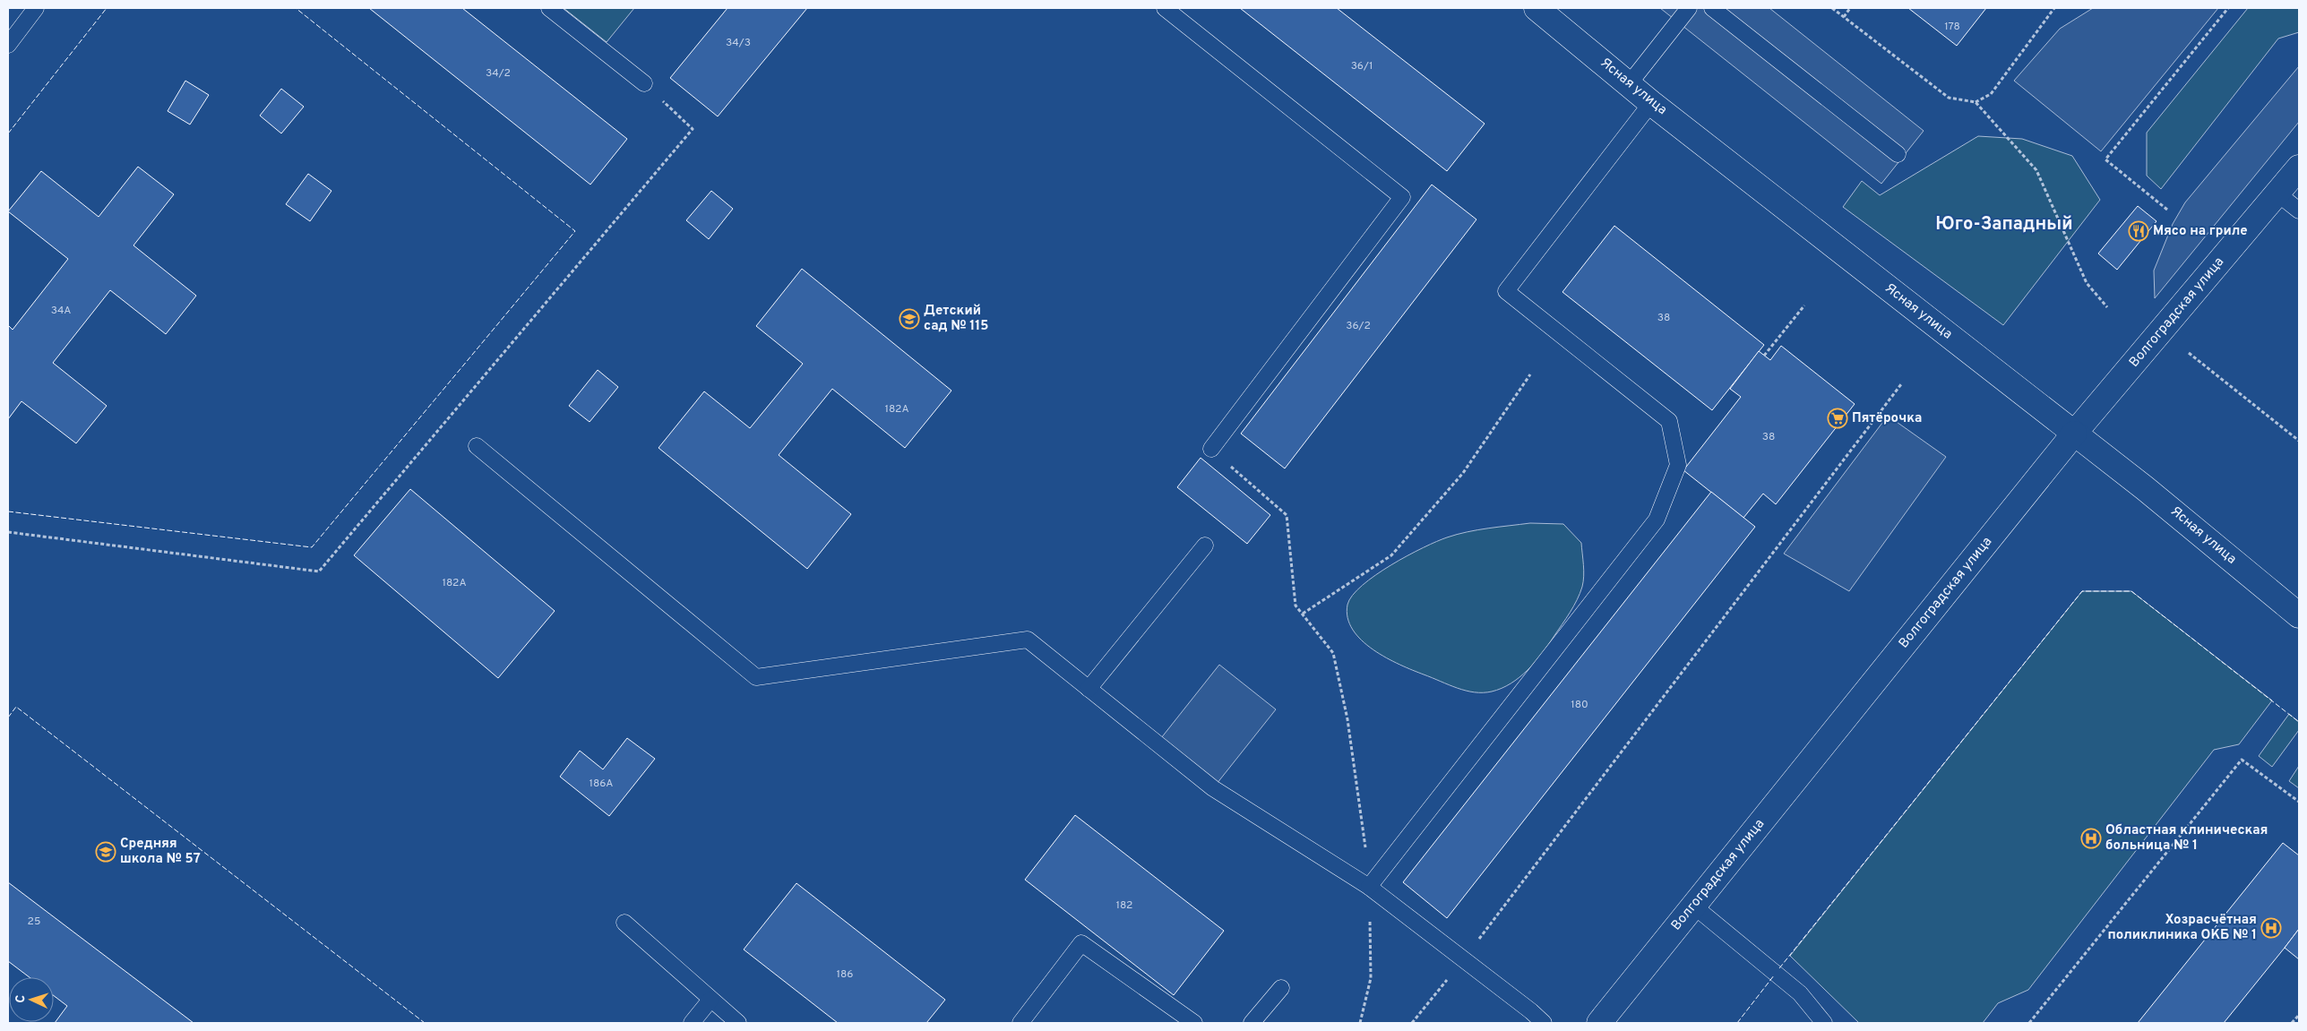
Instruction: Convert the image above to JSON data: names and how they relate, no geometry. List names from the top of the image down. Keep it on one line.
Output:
{"streets":{"street":["Ясная улица","Волгоградская улица"]},"crossings":[["Ясная улица","Волгоградская улица"]],"districts":["Юго-Западный"],"places":{"restaurant":["Мясо на гриле"],"school or university":["Детский сад № 115","Средняя школа № 57"],"supermarket":["Пятёрочка"],"hospital":["Областная клиническая больница № 1","Хозрасчётная поликлиника ОКБ № 1"]},"house_numbers":["178","34/3","36/1","34/2","34А","38","36/2","182А","38","182А","180","186А","182","25","186"],"north":"left"}
